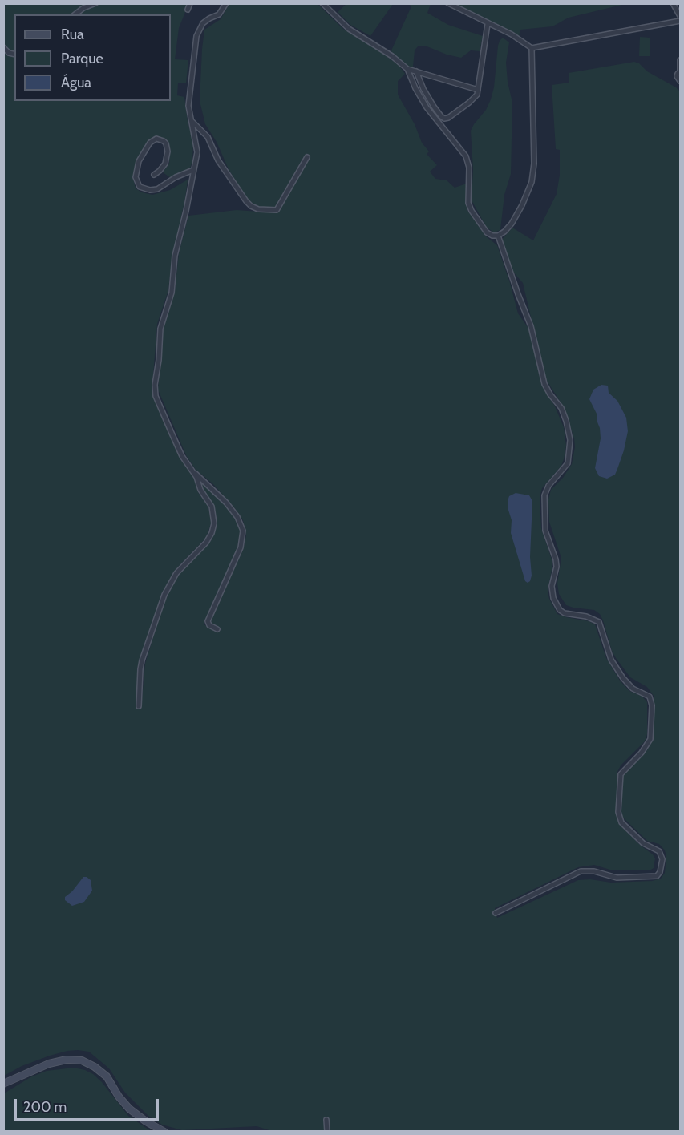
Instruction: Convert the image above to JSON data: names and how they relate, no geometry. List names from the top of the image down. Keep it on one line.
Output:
{"legend":["Rua","Parque","Água"],"scale_bar":"200 m"}
